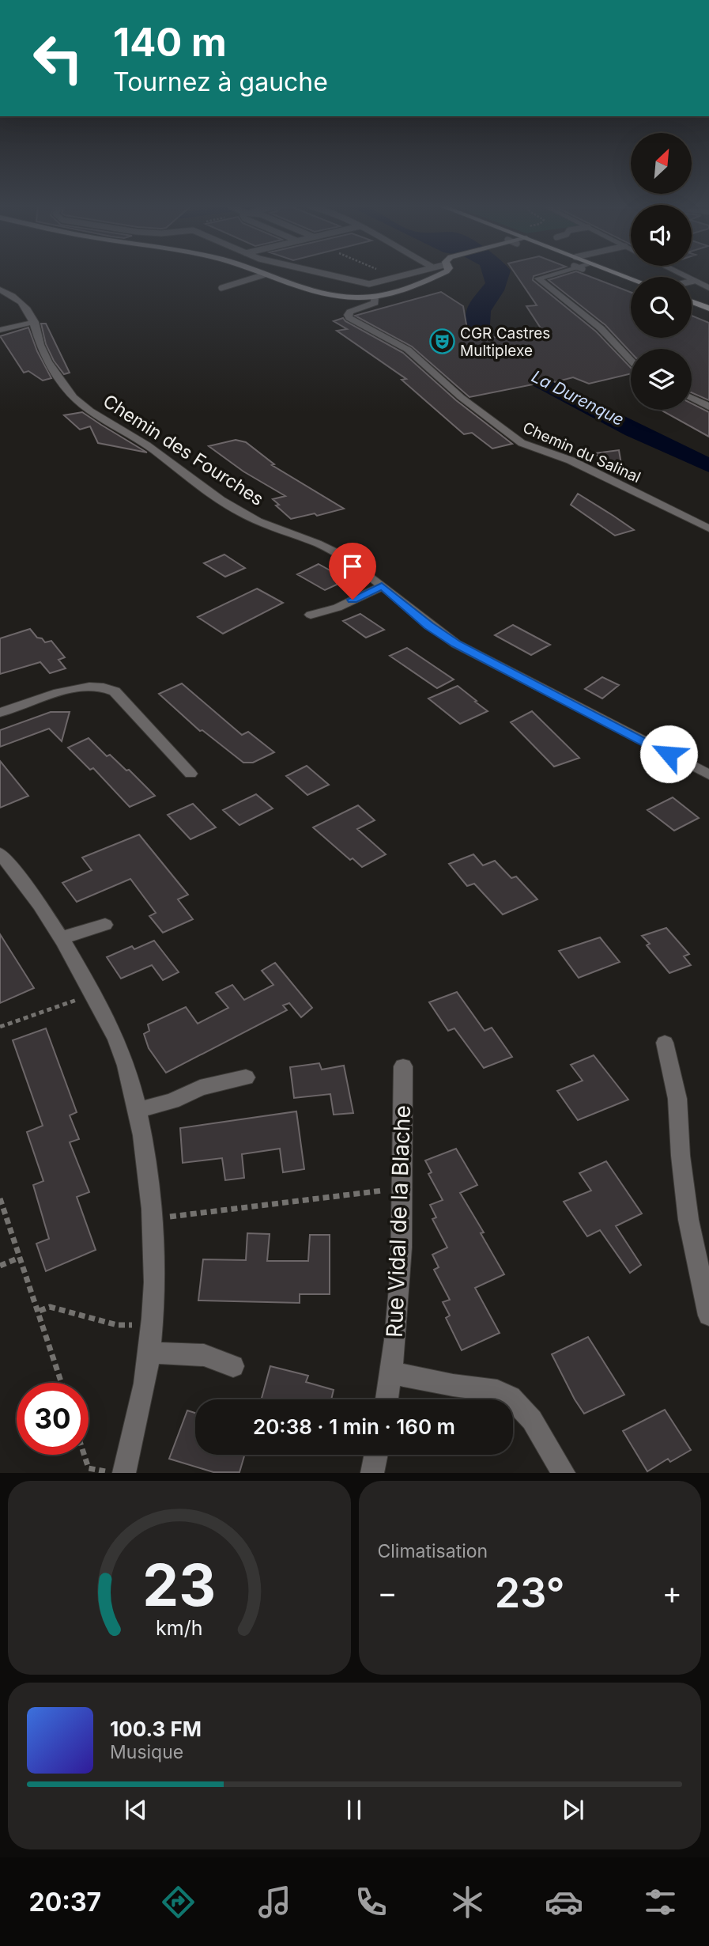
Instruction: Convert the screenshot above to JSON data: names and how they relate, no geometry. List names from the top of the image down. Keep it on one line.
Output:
{"streets":{"street":["Chemin des Fourches","Chemin du Salinal","Rue Vidal de la Blache"]},"water":["La Durenque"],"places":{"theatre":["CGR Castres Multiplexe"]},"north":"top right","page":{"turn":["140 m","Tournez à gauche"],"limit":"30","trip":"20:38 · 1 min · 160 m","tile":"Climatisation","heat":["−","23°","+"],"song":["100.3 FM","Musique"],"tabs":"20:37","gauge":["23","km/h"]}}
